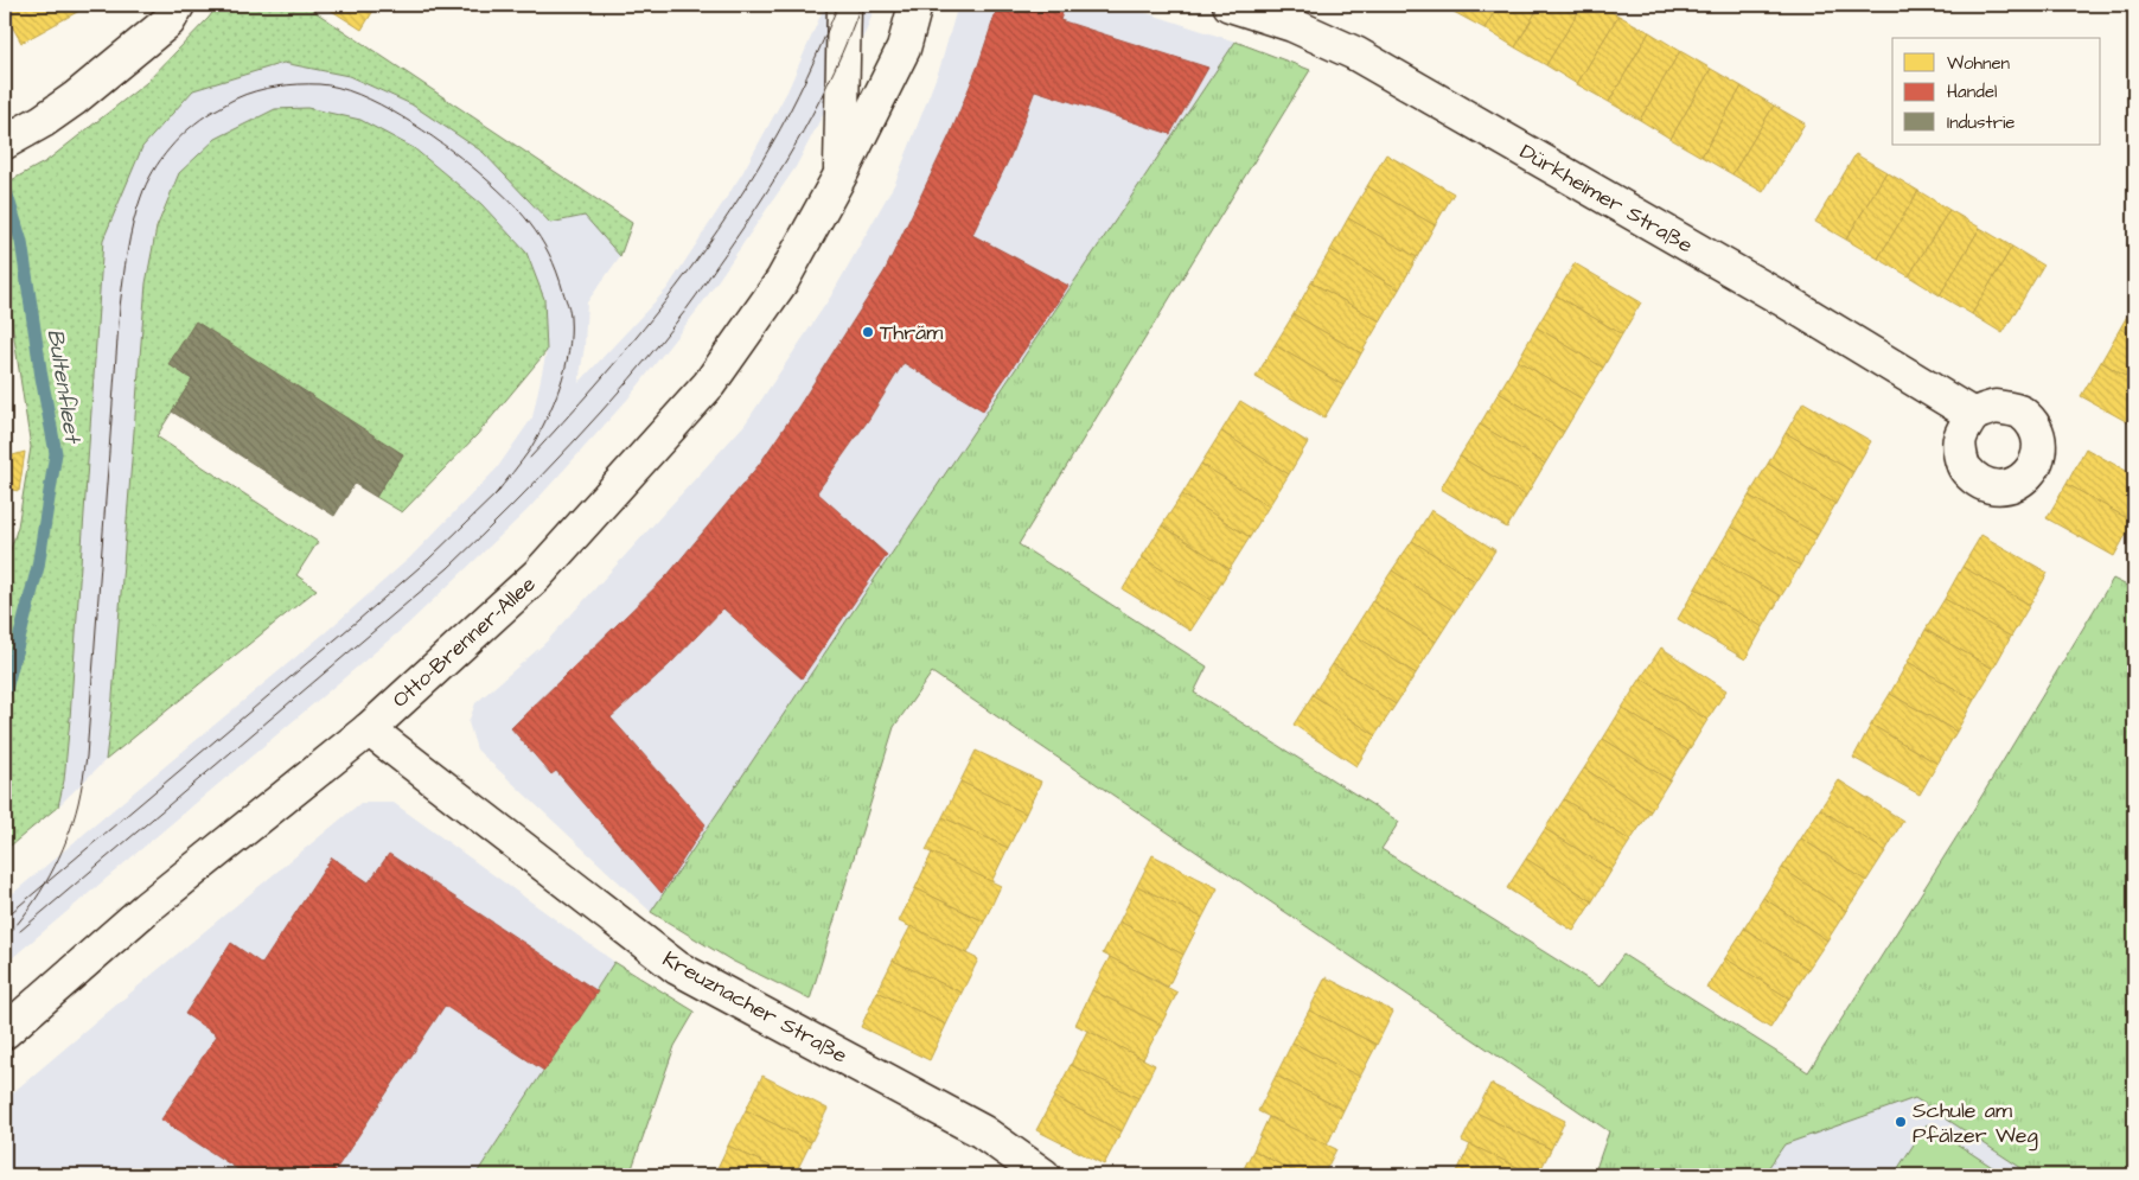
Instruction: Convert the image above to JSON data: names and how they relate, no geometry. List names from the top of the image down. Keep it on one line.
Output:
{"streets":{"street":["Dürkheimer Straße","Otto-Brenner-Allee","Kreuznacher Straße"]},"crossings":[["Otto-Brenner-Allee","Kreuznacher Straße"]],"water":["Bultenfleet"],"places":["Thräm","Schule am Pfälzer Weg"],"legend":["Wohnen","Handel","Industrie"]}
